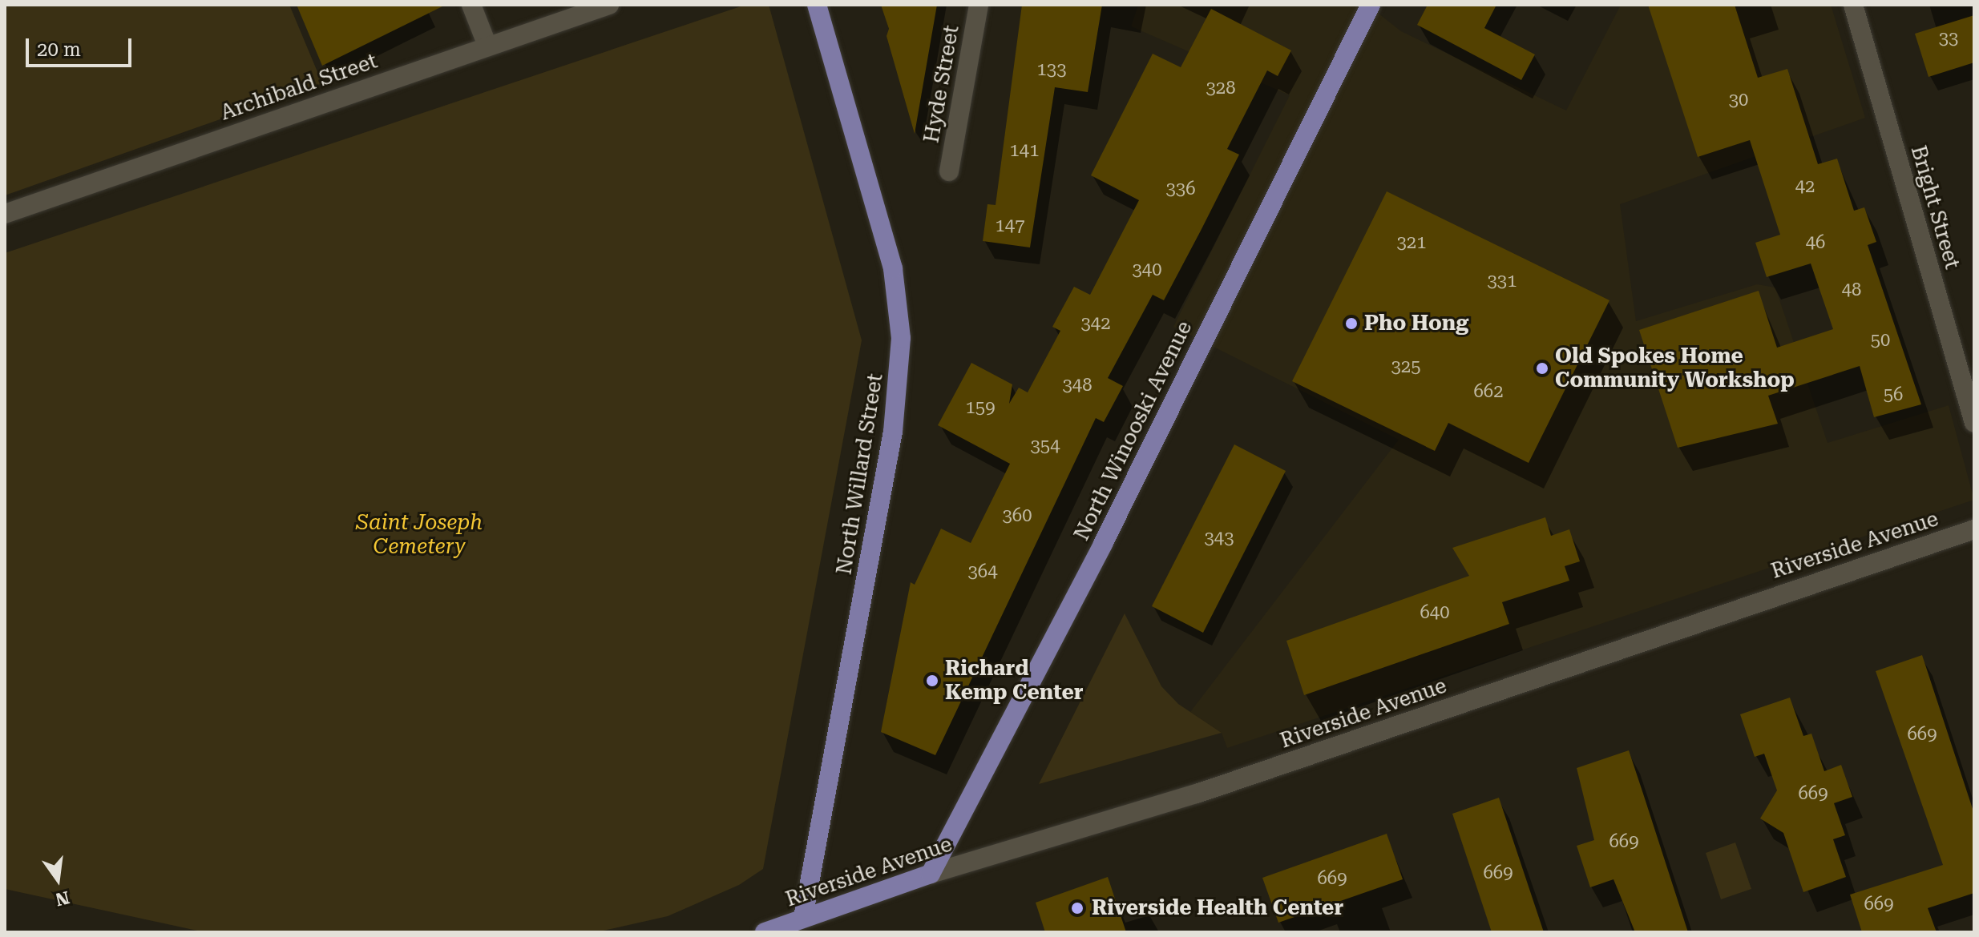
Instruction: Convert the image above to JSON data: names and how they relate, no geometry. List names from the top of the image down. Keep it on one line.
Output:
{"streets":{"main road":["North Winooski Avenue","North Willard Street","Riverside Avenue"],"street":["Hyde Street","Archibald Street","Bright Street"]},"crossings":[["North Winooski Avenue","Riverside Avenue"],["North Willard Street","Riverside Avenue"]],"parks":["Saint Joseph Cemetery"],"places":["Pho Hong","Old Spokes Home Community Workshop","Richard Kemp Center","Riverside Health Center"],"house_numbers":["33","133","328","30","141","42","336","147","321","46","340","331","48","342","50","325","348","662","56","159","354","360","343","364","640","669","669","669","669","669","669"],"scale_bar":"20 m","north":"bottom"}
